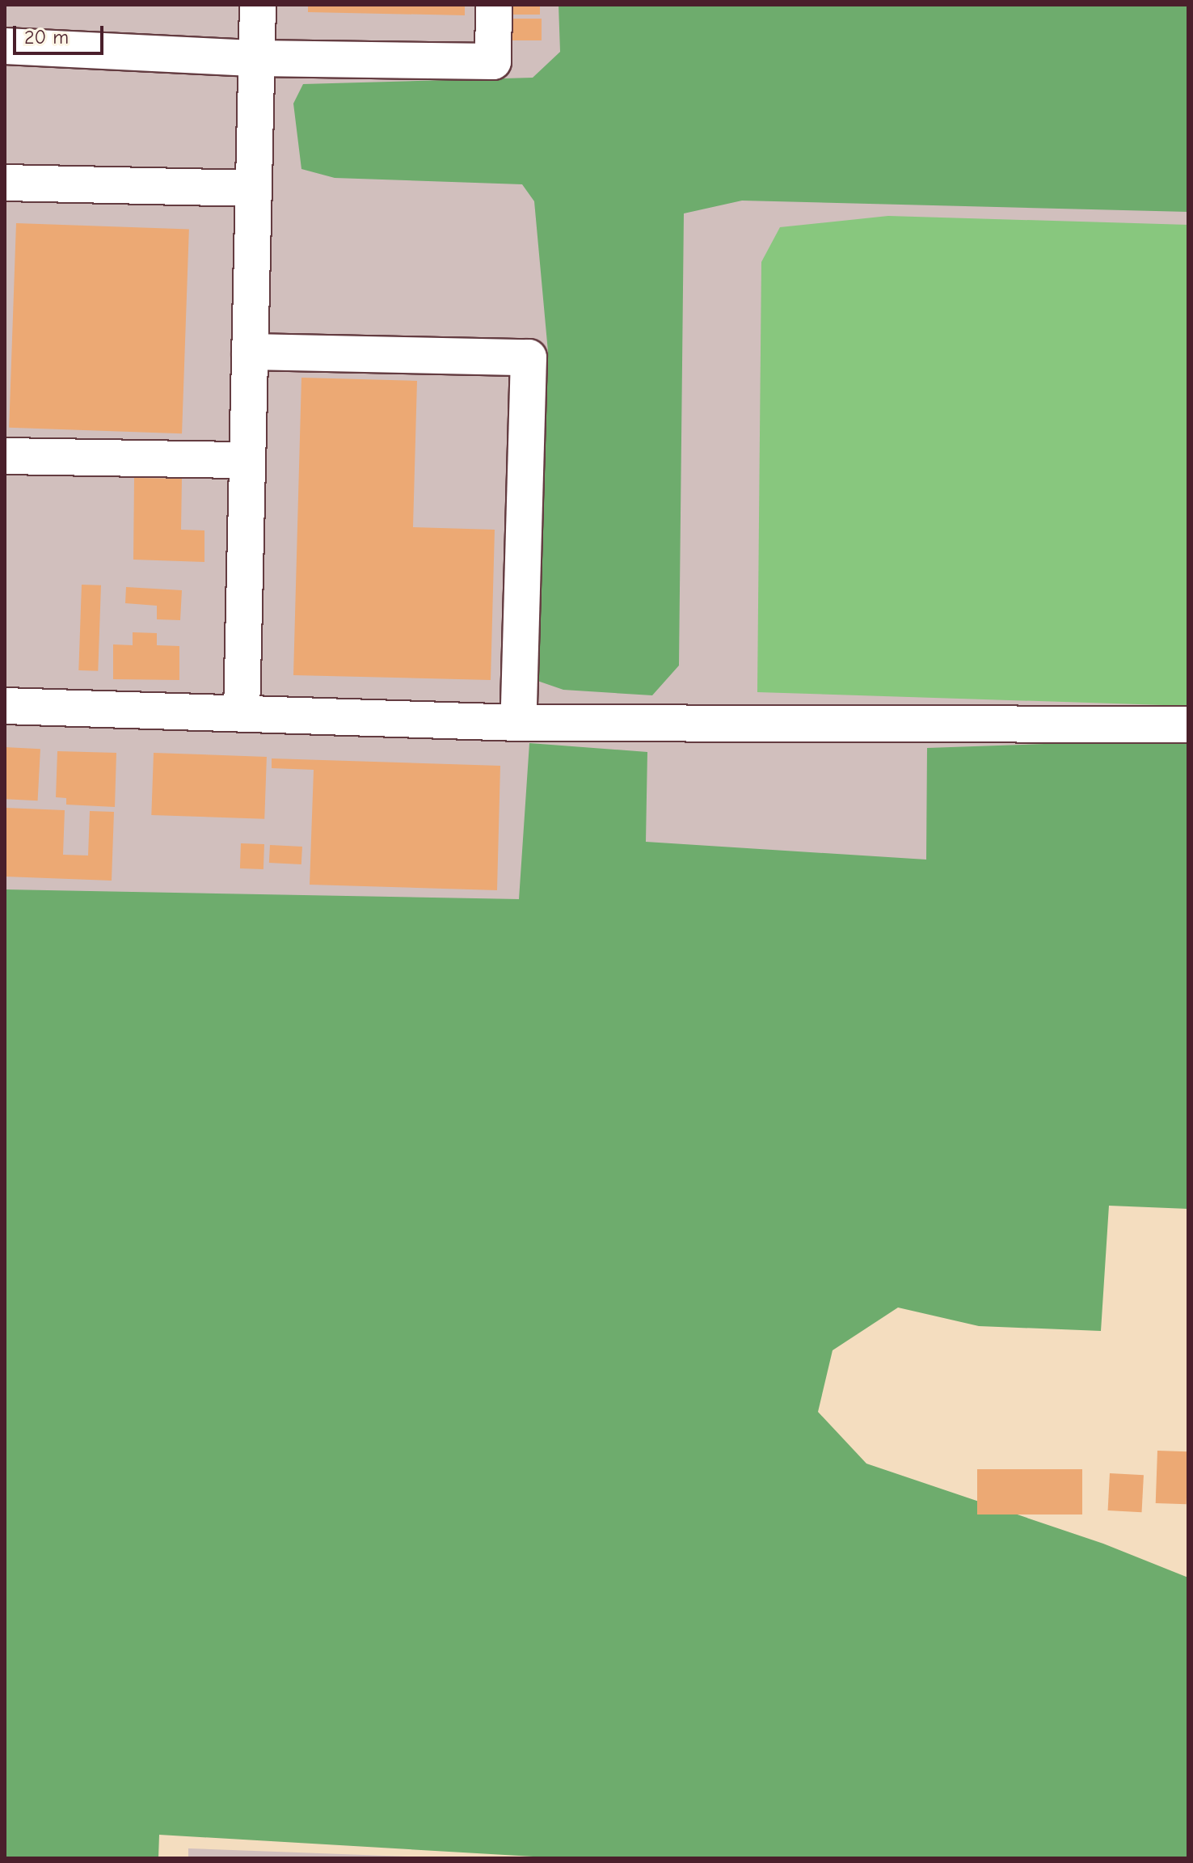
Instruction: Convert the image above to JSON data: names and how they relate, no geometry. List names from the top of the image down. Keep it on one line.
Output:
{"scale_bar":"20 m"}
